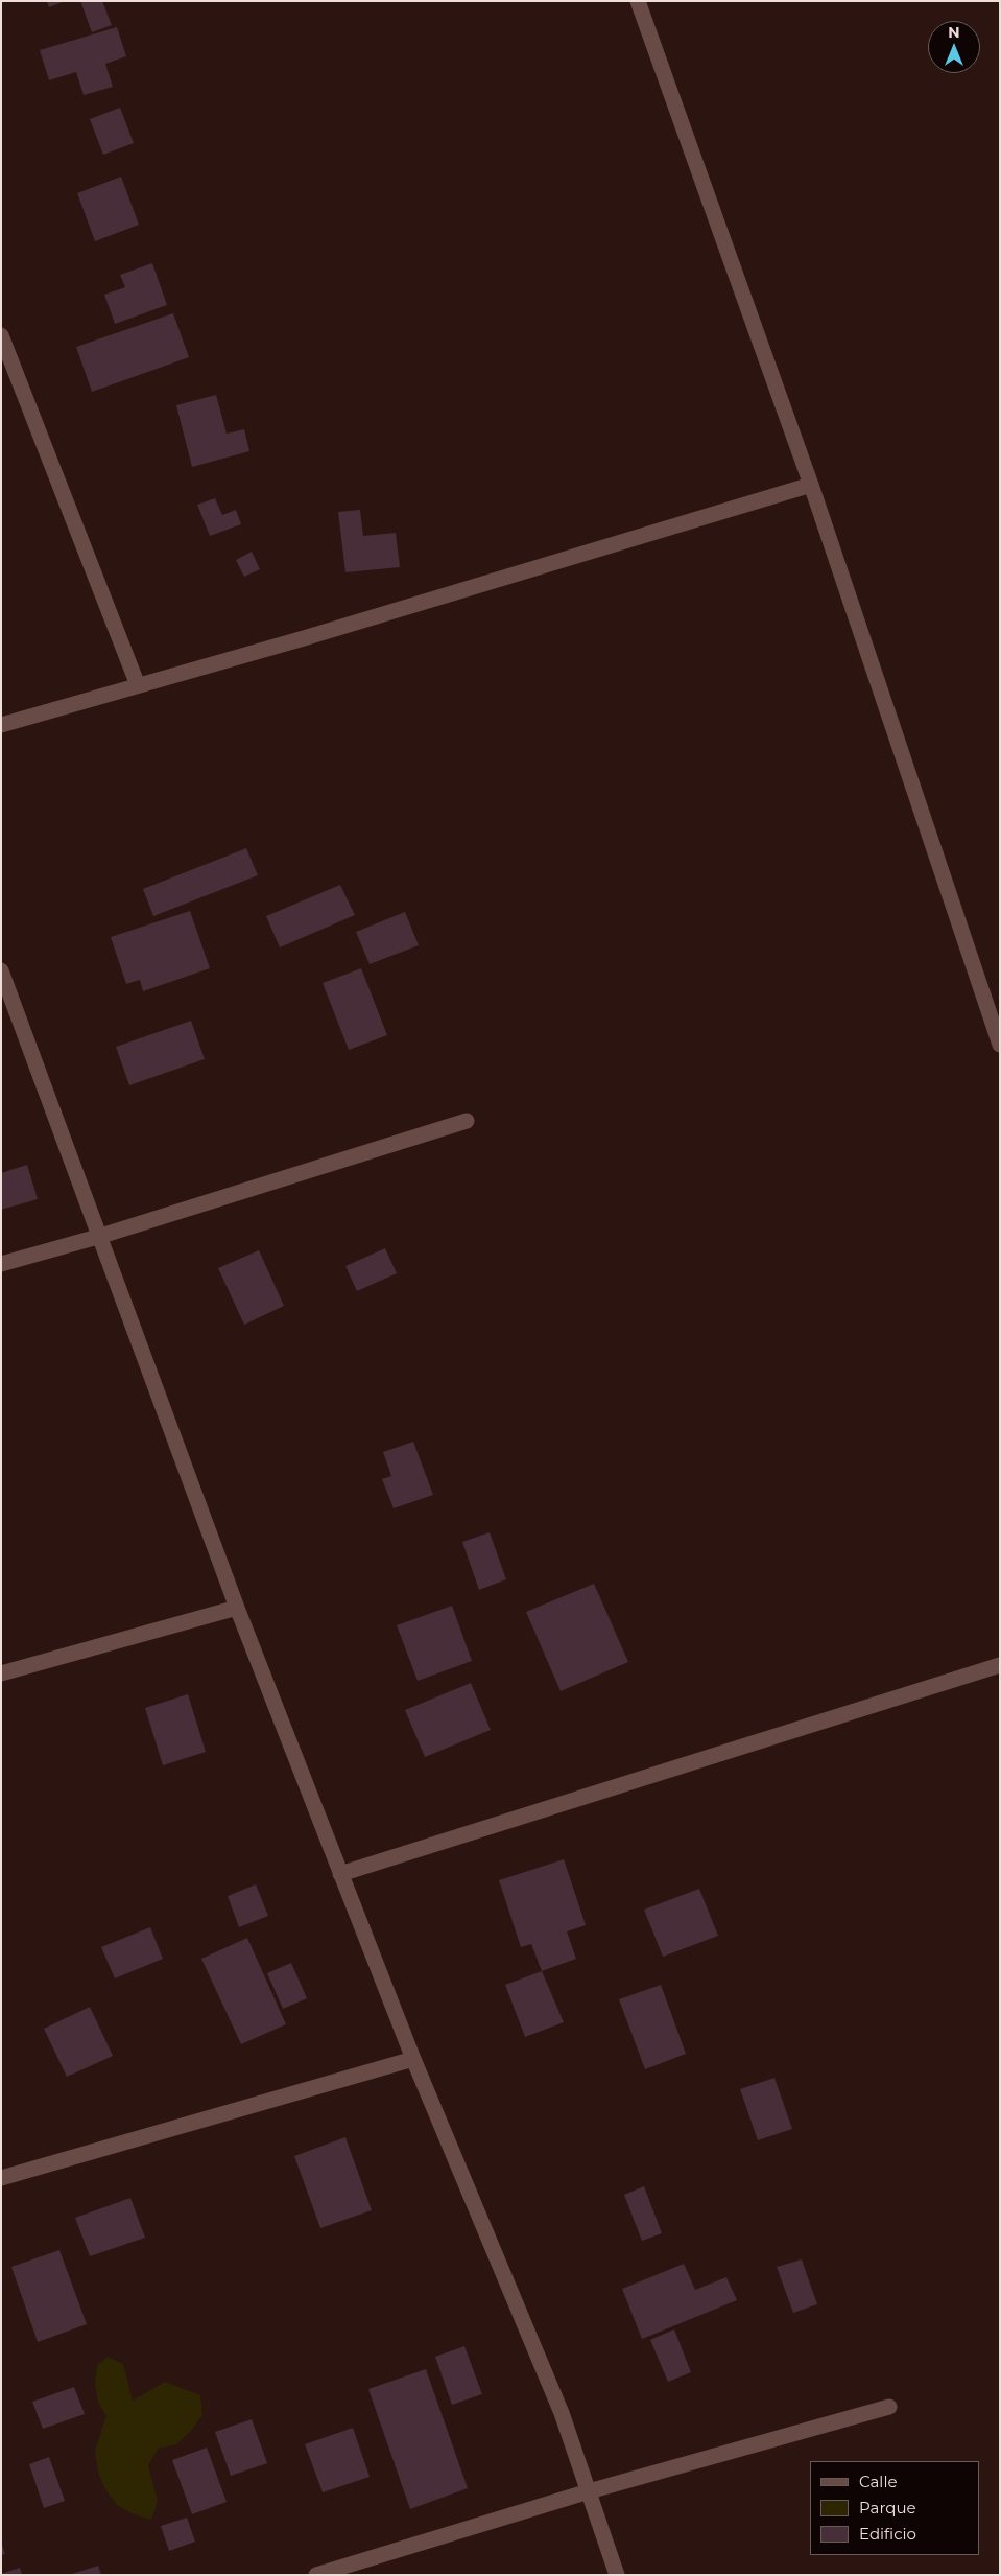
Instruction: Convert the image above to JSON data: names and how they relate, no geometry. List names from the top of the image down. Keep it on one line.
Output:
{"legend":["Calle","Parque","Edificio"],"north":"top"}
